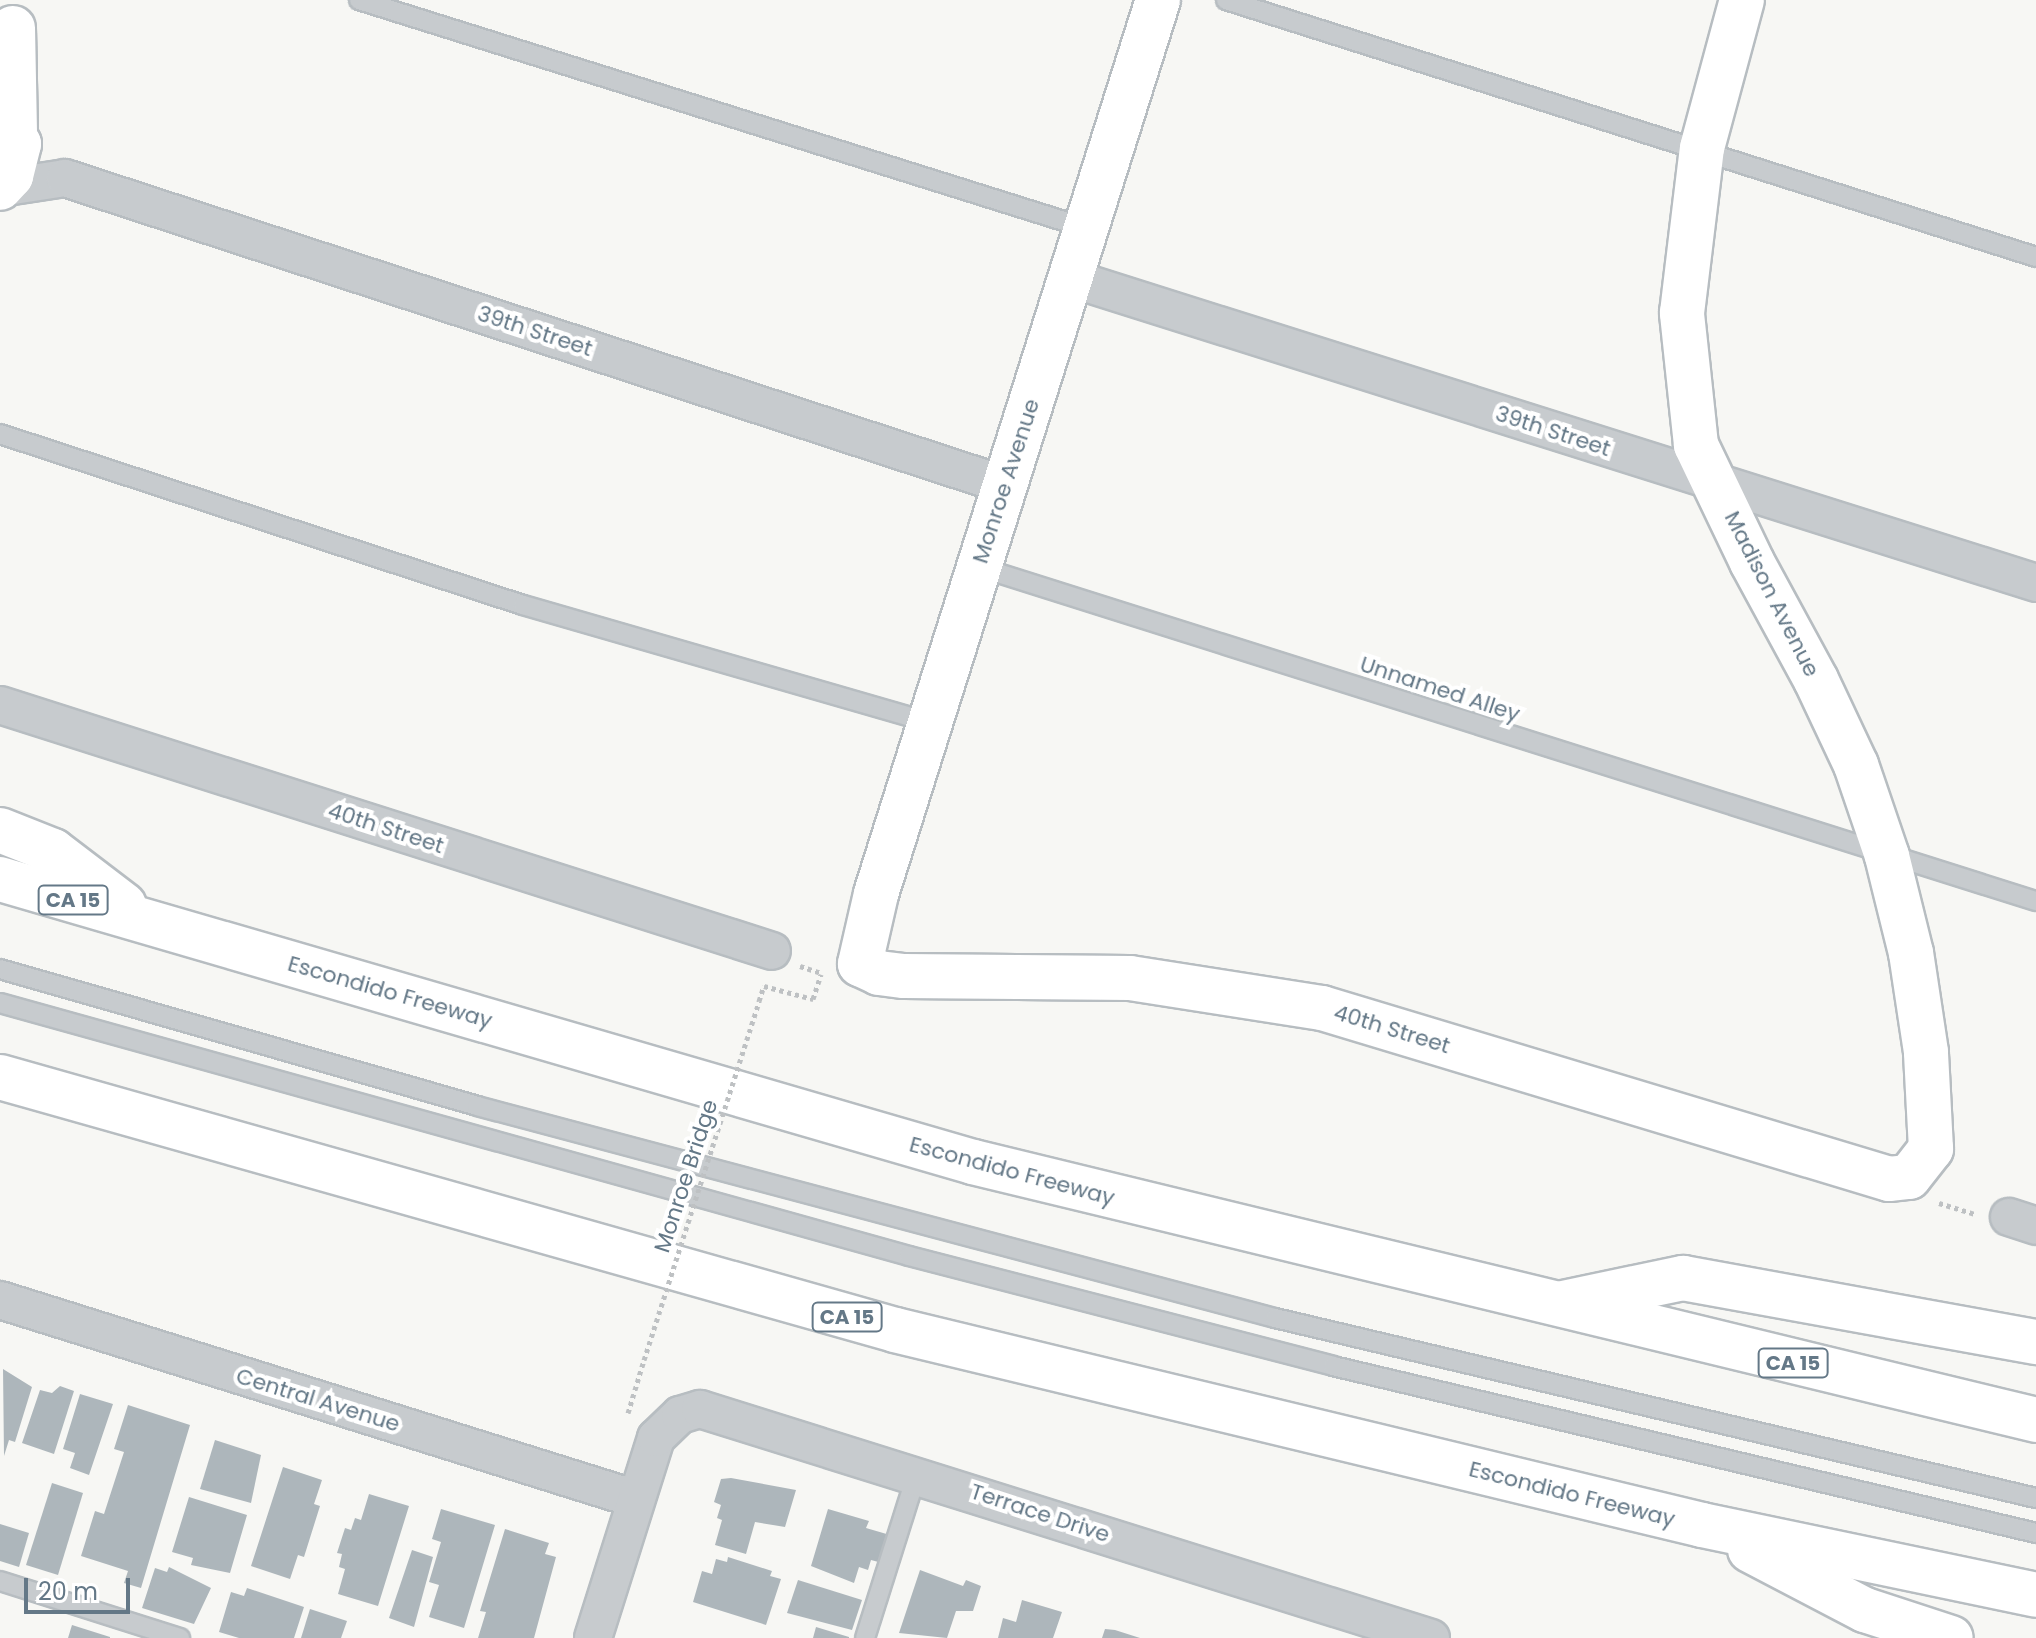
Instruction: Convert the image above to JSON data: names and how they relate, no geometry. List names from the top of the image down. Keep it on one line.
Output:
{"streets":{"main road":["Monroe Avenue","Madison Avenue","40th Street","CA 15","Escondido Freeway"],"street":["39th Street","Central Avenue","Terrace Drive"],"lane":["Unnamed Alley"],"path":["Monroe Bridge"]},"crossings":[["39th Street","Monroe Avenue"],["39th Street","Madison Avenue"],["Monroe Avenue","Unnamed Alley"],["Monroe Avenue","40th Street"],["Monroe Avenue","Monroe Bridge"],["Madison Avenue","Unnamed Alley"],["Madison Avenue","40th Street"],["40th Street","Monroe Bridge"],["Central Avenue","Terrace Drive"]],"scale_bar":"20 m"}
